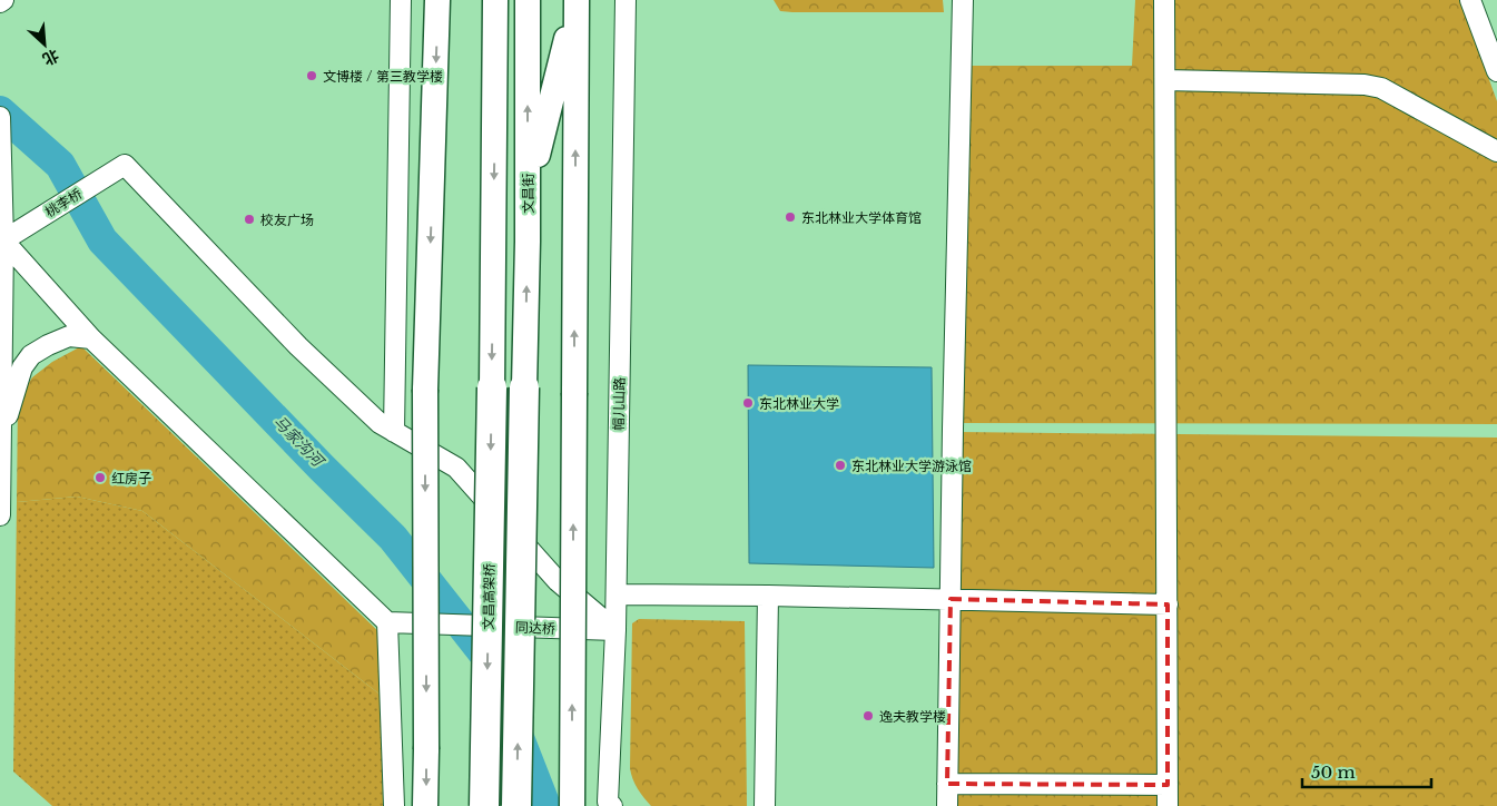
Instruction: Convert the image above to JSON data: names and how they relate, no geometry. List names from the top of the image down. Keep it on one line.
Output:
{"streets":{"highway":["文昌高架桥"],"main road":["文昌街"],"street":["桃李桥","帽儿山路","同达桥"]},"crossings":[["帽儿山路","同达桥"]],"water":["马家沟河"],"places":["文博楼 / 第三教学楼","东北林业大学体育馆","校友广场","东北林业大学","东北林业大学游泳馆","红房子","逸夫教学楼"],"scale_bar":"50 m","north":"bottom right"}
